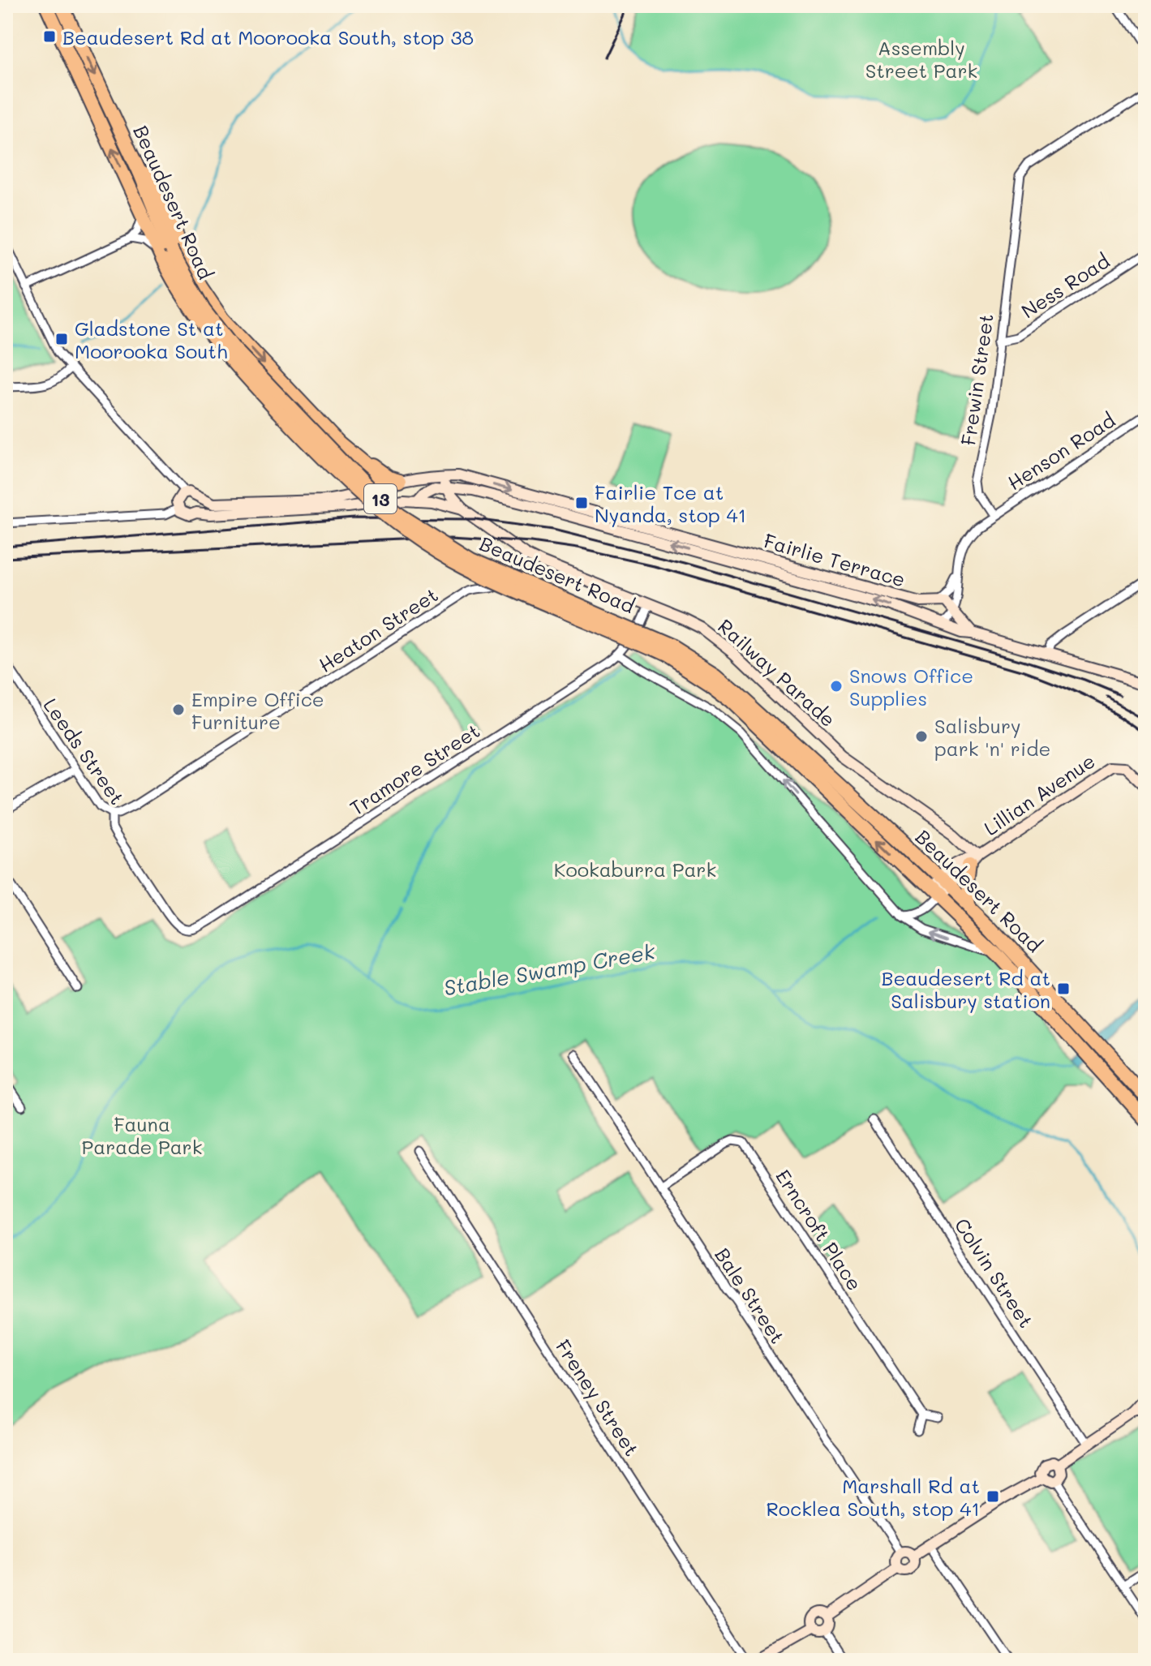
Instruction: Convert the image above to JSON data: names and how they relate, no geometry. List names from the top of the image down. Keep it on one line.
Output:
{"streets":{"highway":["Beaudesert Road","13"],"street":["Ness Road","Frewin Street","Henson Road","Fairlie Terrace","Heaton Street","Railway Parade","Leeds Street","Tramore Street","Lillian Avenue","Erncroft Place","Colvin Street","Bale Street","Freney Street"]},"crossings":[["Beaudesert Road","Tramore Street"],["Beaudesert Road","Lillian Avenue"],["Ness Road","Frewin Street"],["Frewin Street","Henson Road"],["Heaton Street","Railway Parade"],["Heaton Street","Leeds Street"],["Railway Parade","Tramore Street"],["Railway Parade","Lillian Avenue"],["Leeds Street","Tramore Street"],["Erncroft Place","Bale Street"]],"water":["Stable Swamp Creek"],"parks":["Assembly Street Park","Kookaburra Park","Fauna Parade Park"],"places":{"transit":["Beaudesert Rd at Moorooka South, stop 38","Gladstone St at Moorooka South","Fairlie Tce at Nyanda, stop 41","Beaudesert Rd at Salisbury station","Marshall Rd at Rocklea South, stop 41"],"other":["Snows Office Supplies","Empire Office Furniture","Salisbury park 'n' ride"]}}
